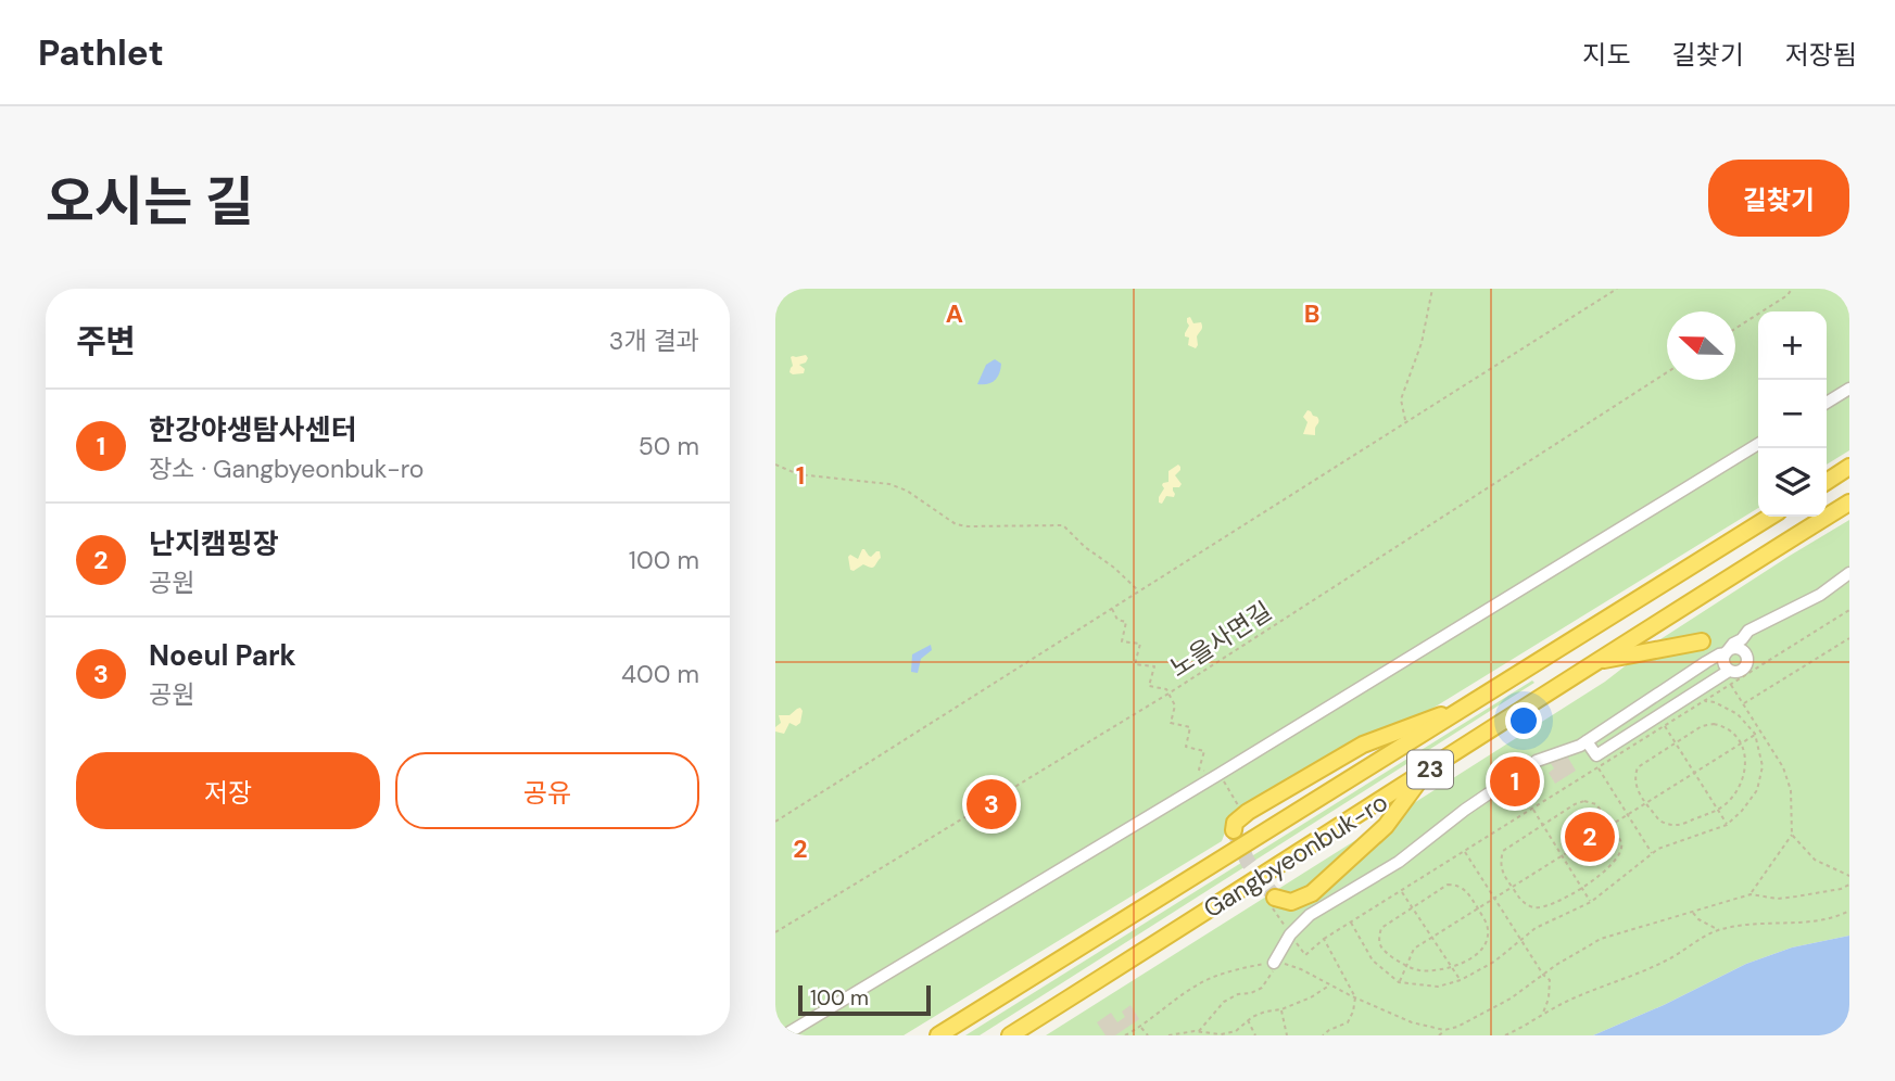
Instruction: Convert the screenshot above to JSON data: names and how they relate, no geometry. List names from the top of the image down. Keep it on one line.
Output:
{"streets":{"highway":["23","Gangbyeonbuk-ro"],"path":["노을사면길"]},"scale_bar":"100 m","north":"left","page":{"header":"Pathlet","nav":["지도","길찾기","저장됨"],"title":"오시는 길","buttons":["길찾기",["저장","공유"]],"heading":["주변","3개 결과"],"map_buttons":["+","−"],"list":[{"mark":"1","name":"한강야생탐사센터","note":"장소 · Gangbyeonbuk-ro","value":"50 m"},{"mark":"2","name":"난지캠핑장","note":"공원","value":"100 m"},{"mark":"3","name":"Noeul Park","note":"공원","value":"400 m"}],"pins":["1","3","2"],"scale":"100 m"},"grid":{"columns":["A","B"],"rows":["1","2"]}}
